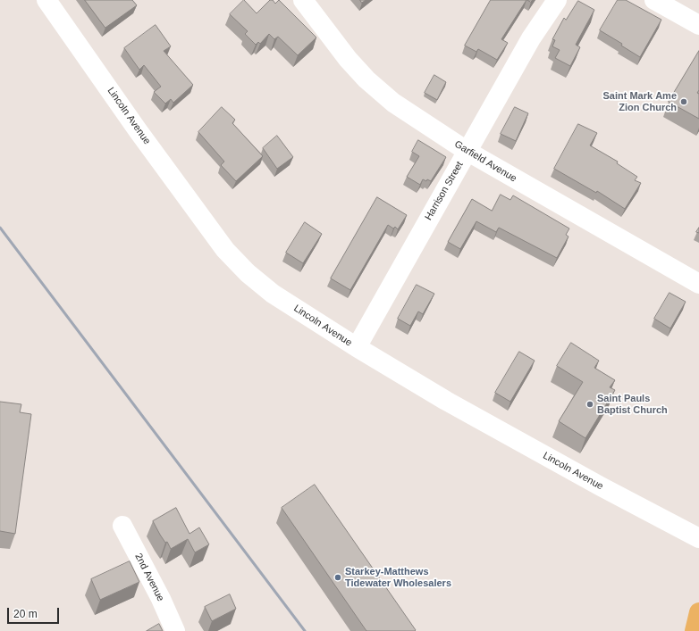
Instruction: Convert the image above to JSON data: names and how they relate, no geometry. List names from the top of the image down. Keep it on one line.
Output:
{"streets":{"street":["Lincoln Avenue","Garfield Avenue","Harrison Street","2nd Avenue"]},"crossings":[["Lincoln Avenue","Harrison Street"],["Garfield Avenue","Harrison Street"]],"places":["Saint Mark Ame Zion Church","Saint Pauls Baptist Church","Starkey-Matthews Tidewater Wholesalers"],"scale_bar":"20 m"}
